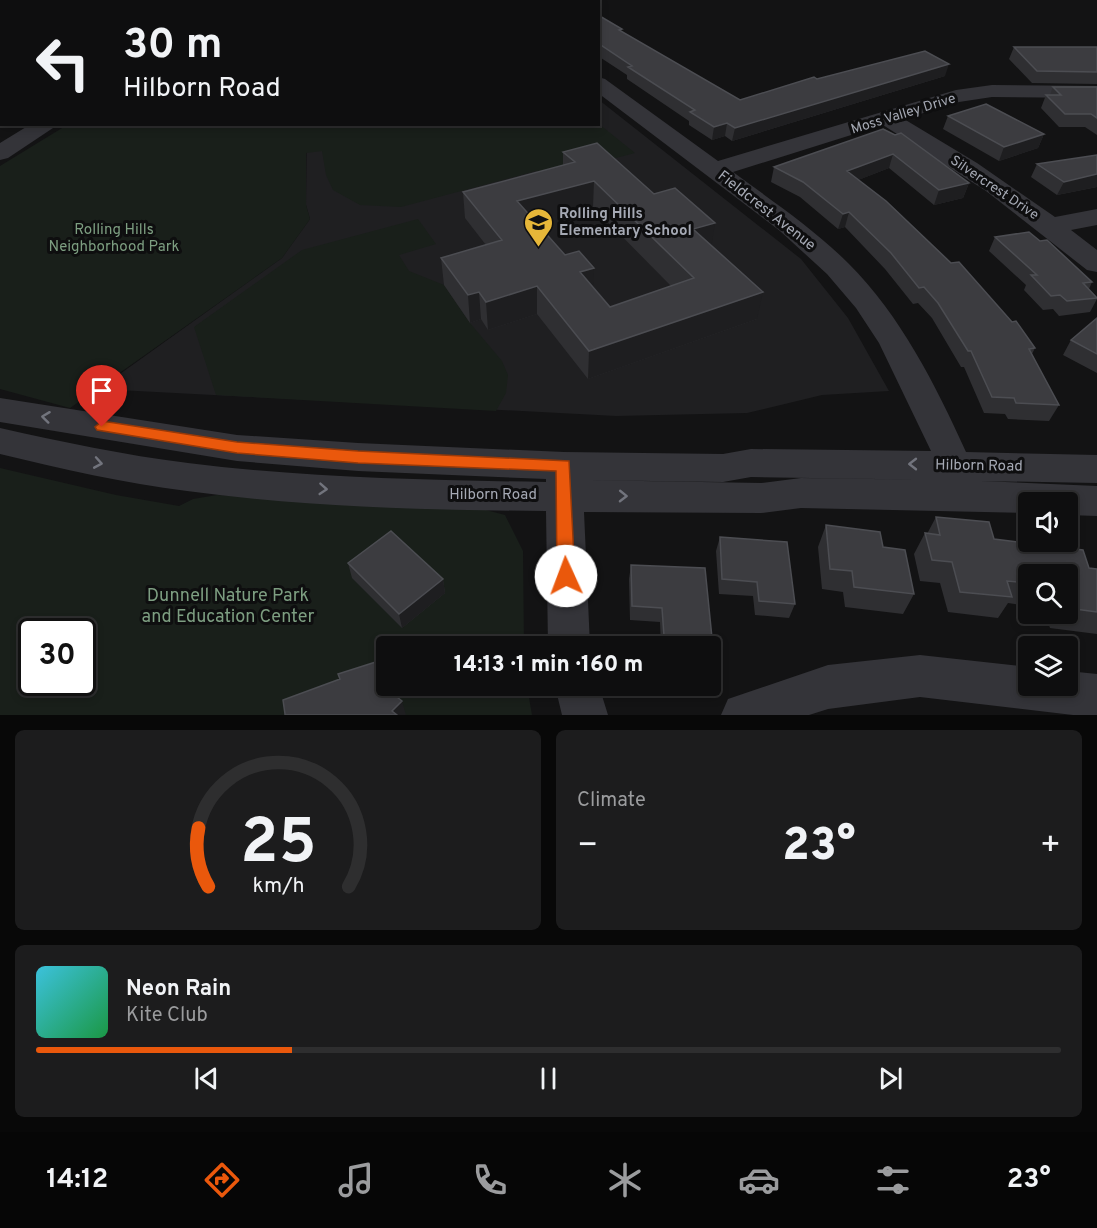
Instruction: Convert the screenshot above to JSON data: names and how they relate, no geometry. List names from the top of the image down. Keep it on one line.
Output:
{"streets":{"street":["Moss Valley Drive","Silvercrest Drive","Fieldcrest Avenue","Hilborn Road"]},"crossings":[["Moss Valley Drive","Silvercrest Drive"],["Moss Valley Drive","Fieldcrest Avenue"],["Fieldcrest Avenue","Hilborn Road"]],"parks":["Rolling Hills Neighborhood Park","Dunnell Nature Park and Education Center"],"places":{"school or university":["Rolling Hills Elementary School"]},"page":{"turn":["30 m","Hilborn Road"],"limit":"30","trip":"14:13 · 1 min · 160 m","tile":"Climate","heat":["−","23°","+"],"song":["Neon Rain","Kite Club"],"tabs":["14:12","23°"],"gauge":["25","km/h"]}}
